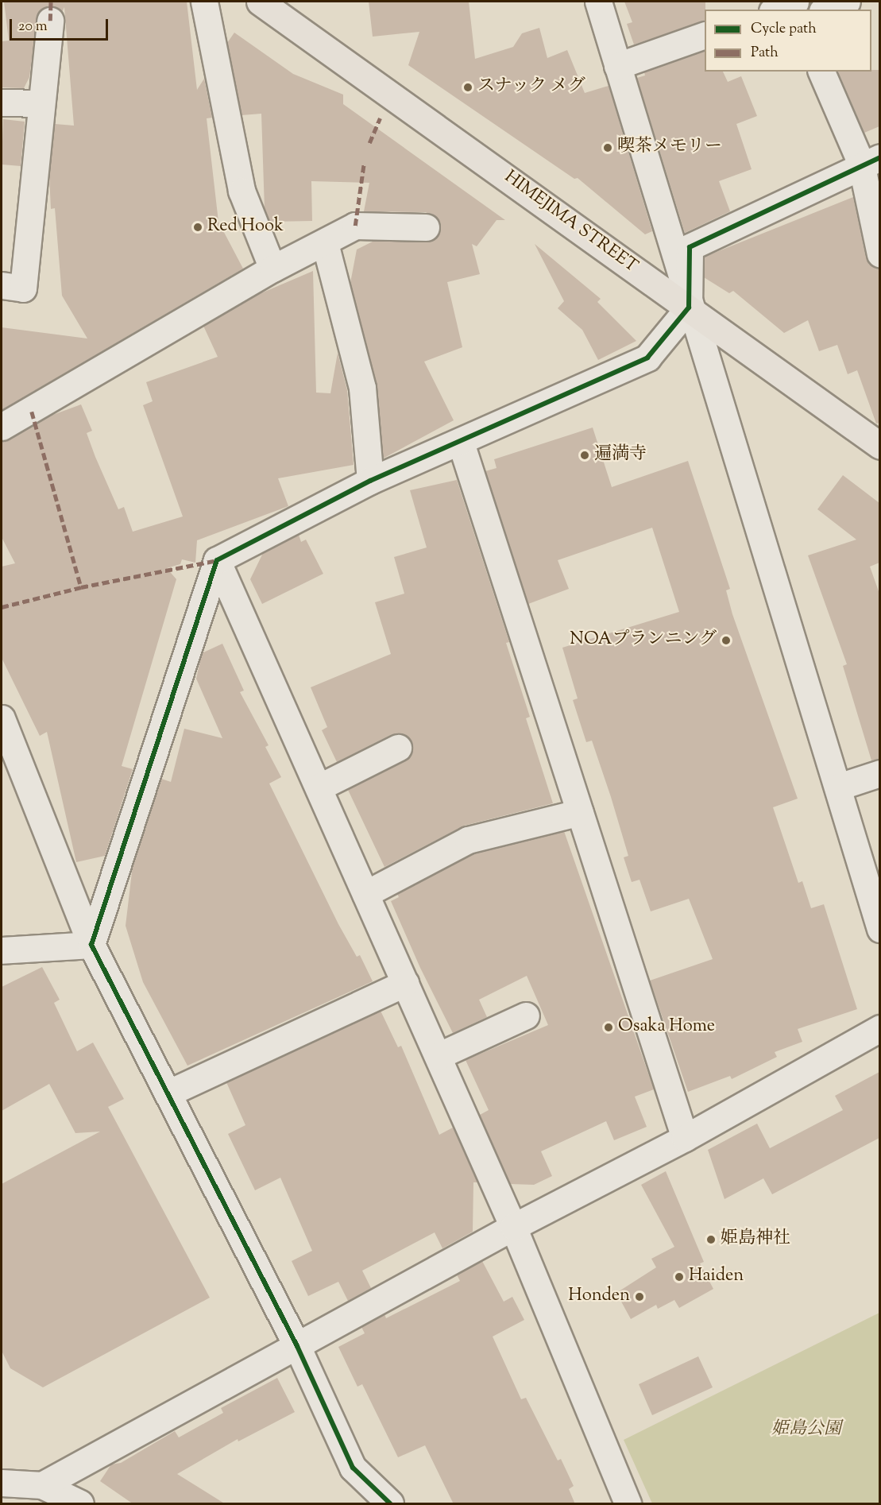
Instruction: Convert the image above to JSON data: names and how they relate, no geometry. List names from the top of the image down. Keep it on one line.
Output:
{"streets":{"main road":["HIMEJIMA STREET"]},"parks":["姫島公園"],"places":["スナック メグ","喫茶メモリー","Red Hook","遍満寺","NOAプランニング","Osaka Home","姫島神社","Haiden","Honden"],"legend":["Cycle path","Path"],"scale_bar":"20 m"}
